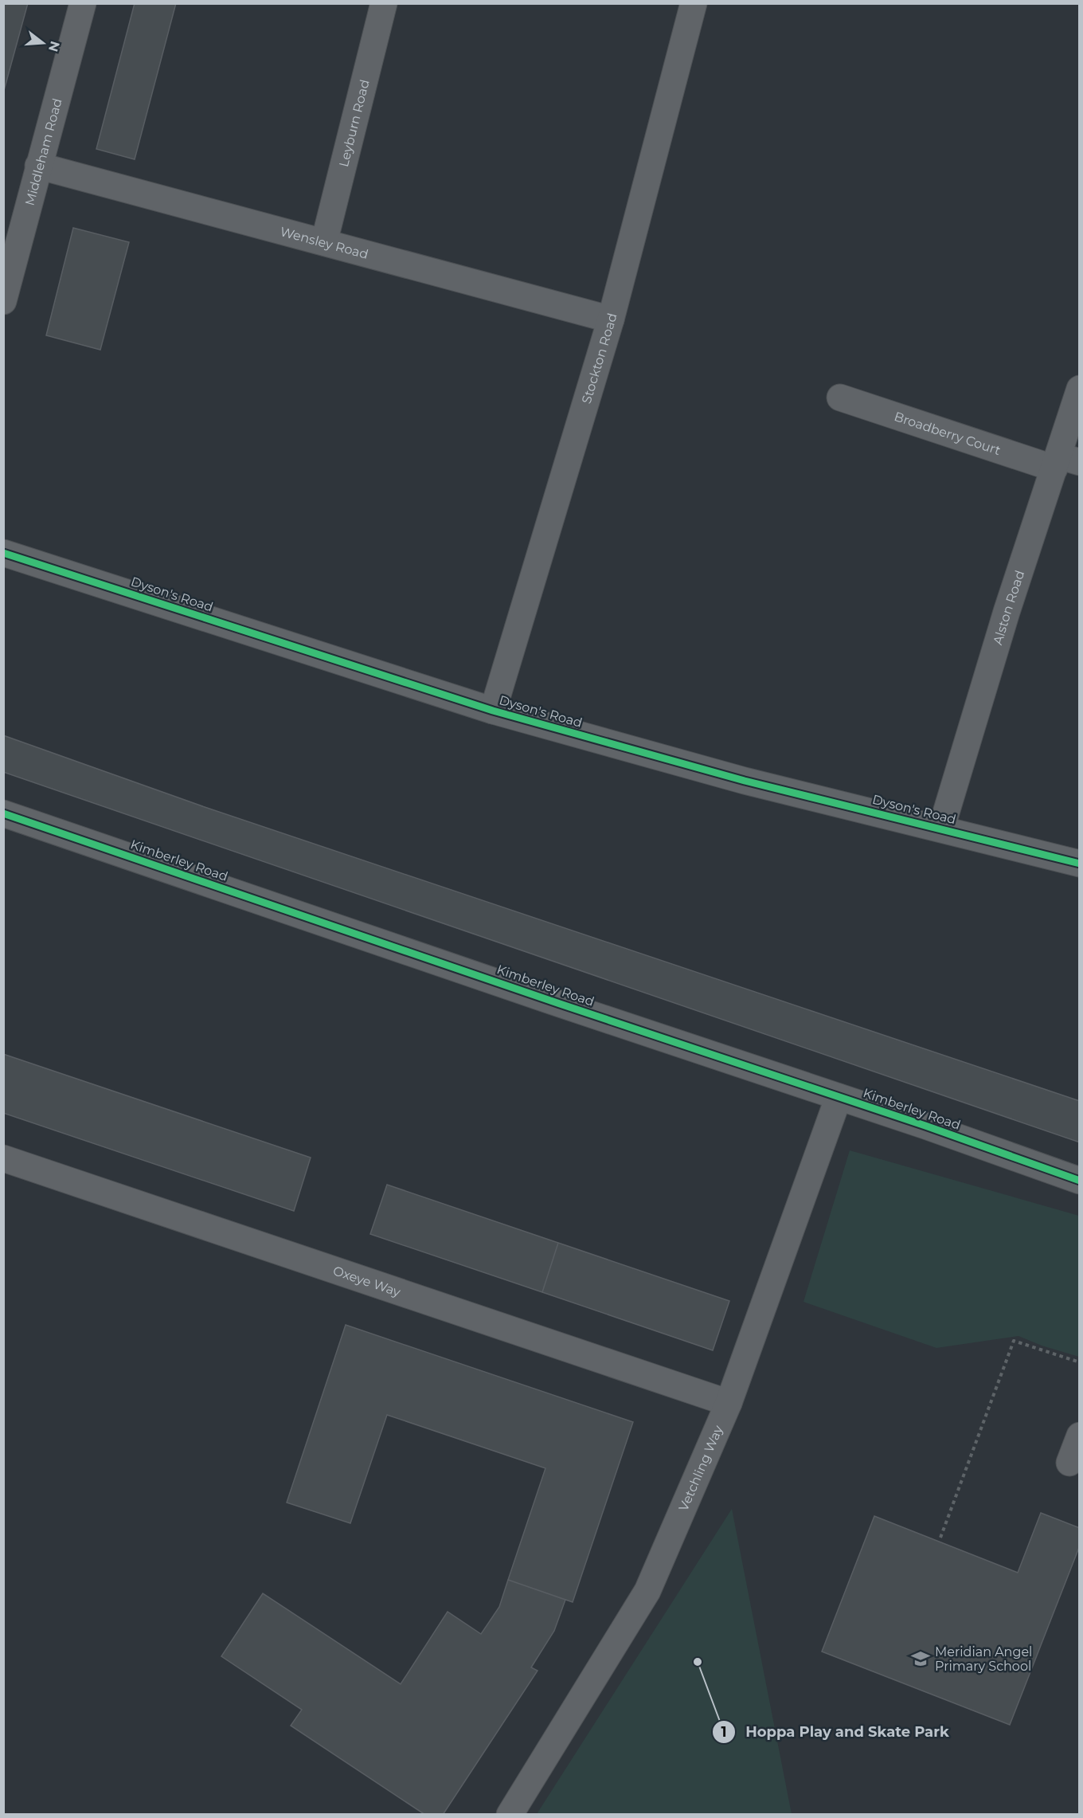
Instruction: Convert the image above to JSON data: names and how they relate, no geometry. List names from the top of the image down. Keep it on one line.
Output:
{"streets":{"street":["Leyburn Road","Middleham Road","Wensley Road","Stockton Road","Broadberry Court","Dyson's Road","Alston Road","Kimberley Road","Oxeye Way","Vetchling Way"]},"crossings":[["Leyburn Road","Wensley Road"],["Middleham Road","Wensley Road"],["Wensley Road","Stockton Road"],["Stockton Road","Dyson's Road"],["Broadberry Court","Alston Road"],["Dyson's Road","Alston Road"],["Kimberley Road","Vetchling Way"],["Oxeye Way","Vetchling Way"]],"places":{"school or university":["Meridian Angel Primary School"],"other":["Hoppa Play and Skate Park"]},"north":"right"}
